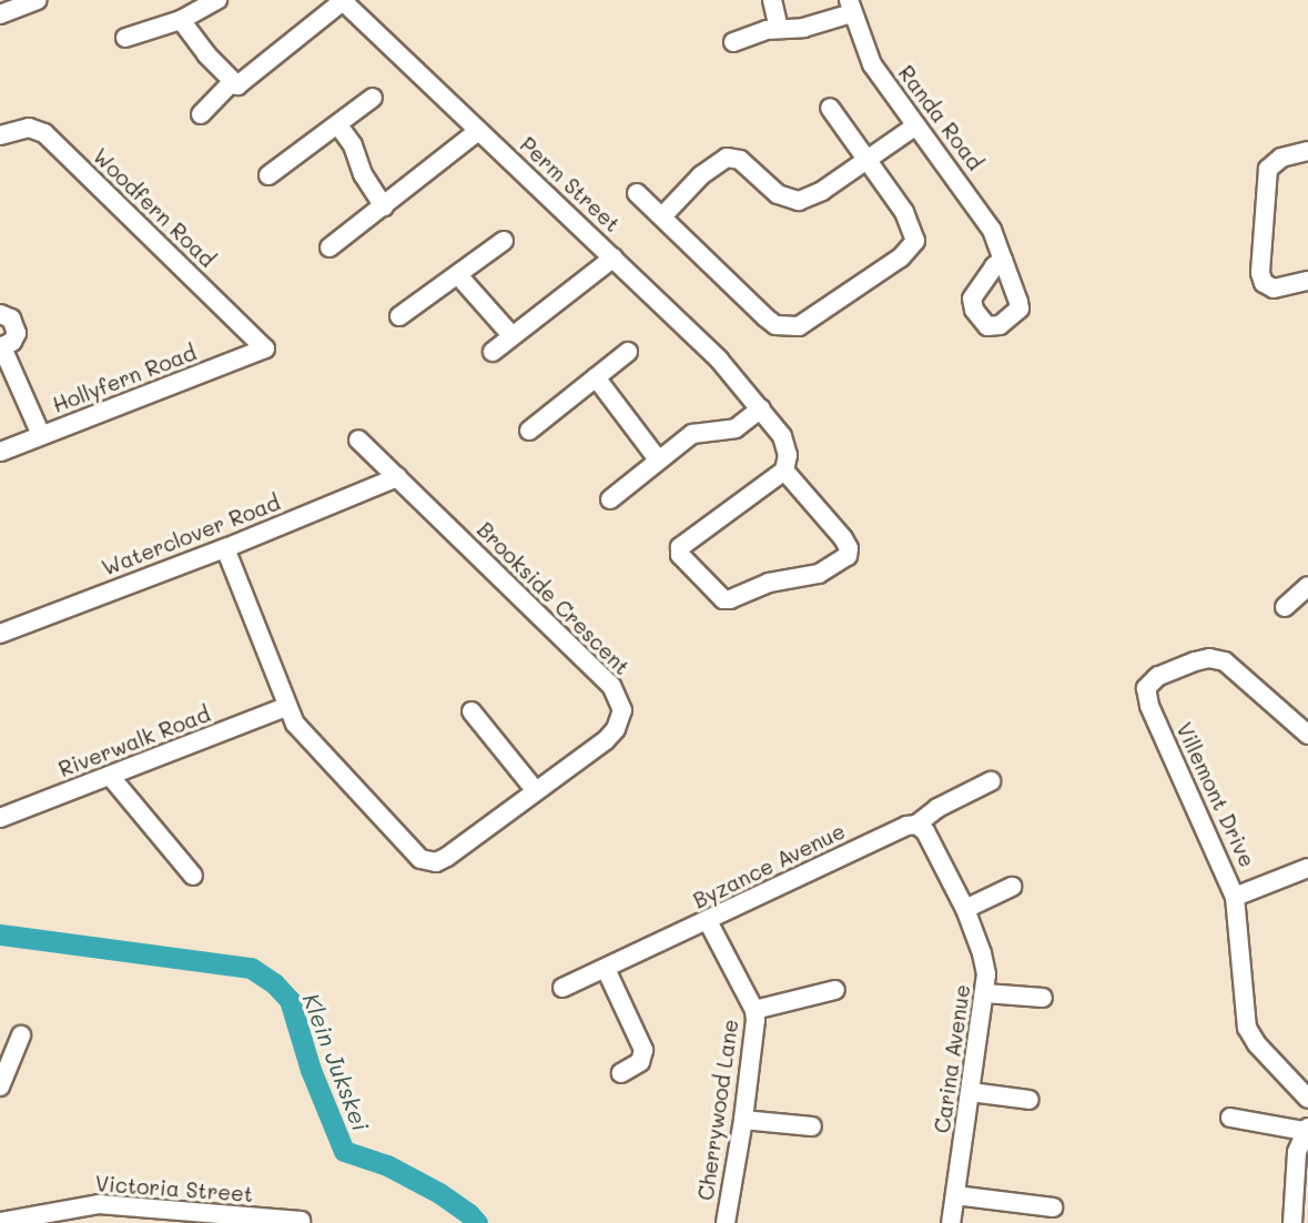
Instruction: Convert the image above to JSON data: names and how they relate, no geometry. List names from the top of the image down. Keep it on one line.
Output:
{"streets":{"street":["Randa Road","Perm Street","Woodfern Road","Hollyfern Road","Waterclover Road","Brookside Crescent","Riverwalk Road","Villemont Drive","Byzance Avenue","Carina Avenue","Cherrywood Lane","Victoria Street"]},"crossings":[["Woodfern Road","Hollyfern Road"],["Waterclover Road","Brookside Crescent"],["Brookside Crescent","Riverwalk Road"],["Byzance Avenue","Carina Avenue"],["Byzance Avenue","Cherrywood Lane"]],"water":["Klein Jukskei"]}
